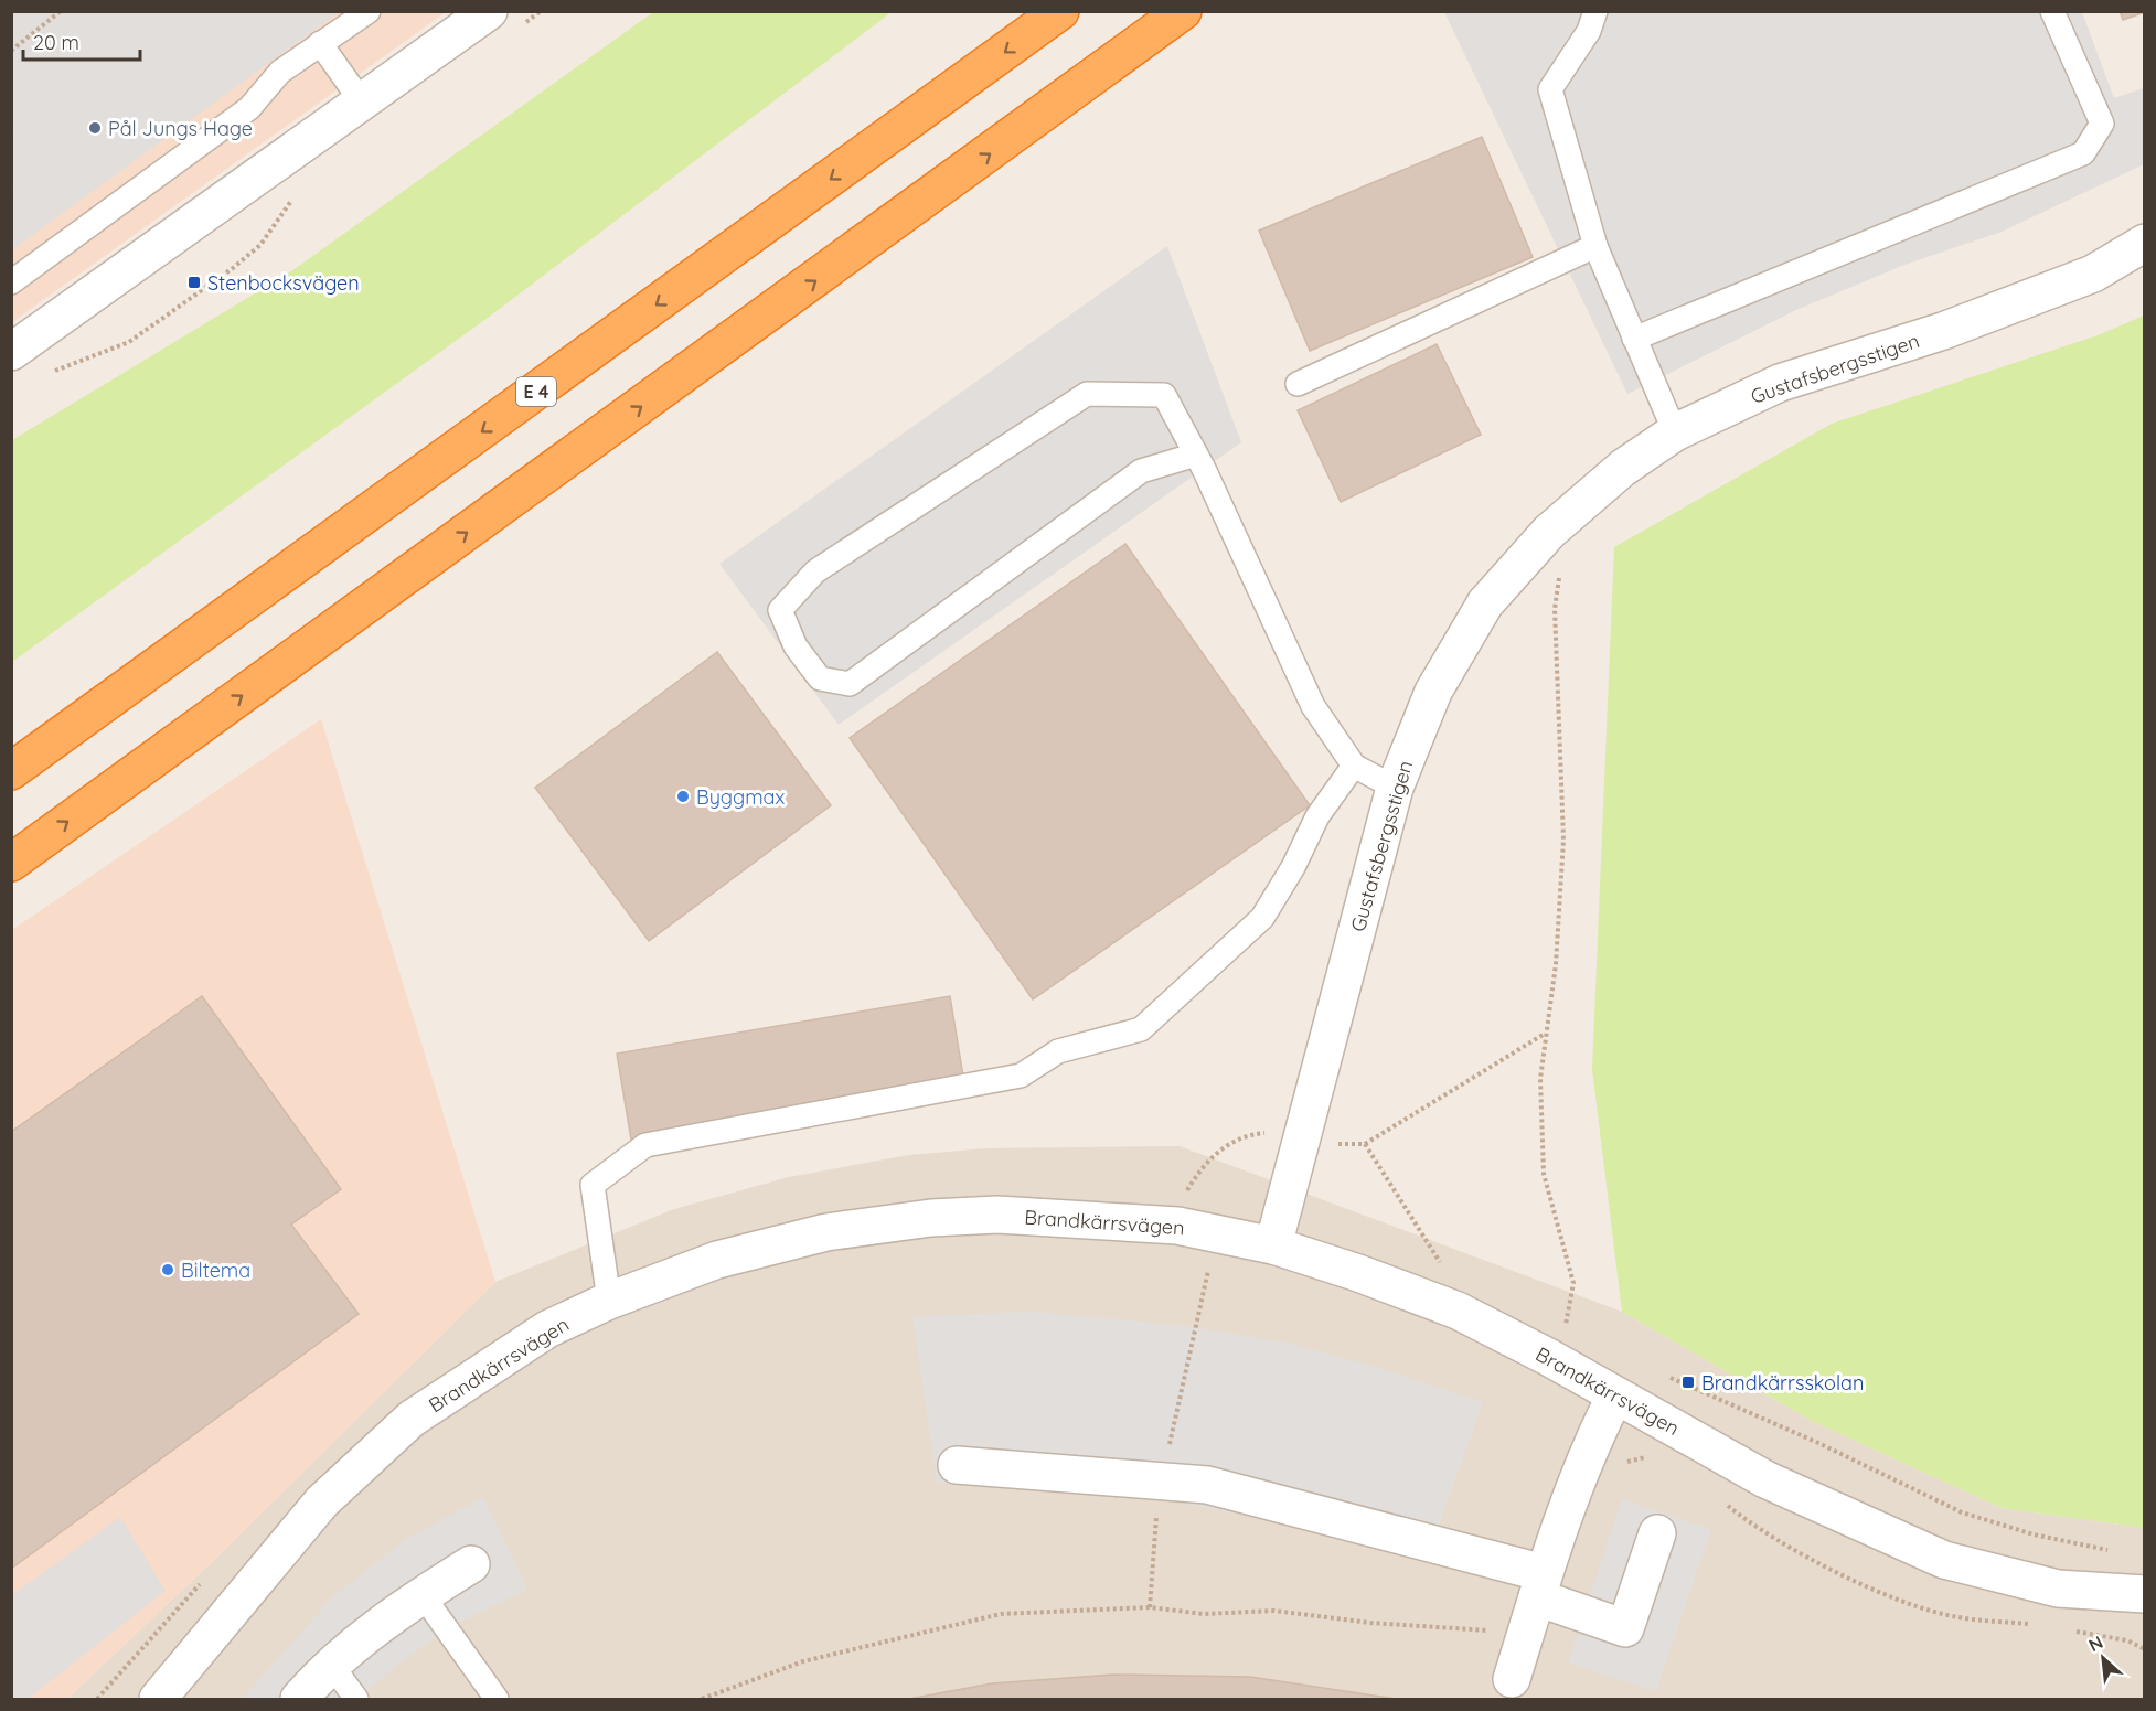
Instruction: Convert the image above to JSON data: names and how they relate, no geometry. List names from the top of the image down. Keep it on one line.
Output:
{"streets":{"highway":["E 4"],"street":["Gustafsbergsstigen","Brandkärrsvägen"]},"crossings":[["Gustafsbergsstigen","Brandkärrsvägen"]],"places":{"other":["Pål Jungs Hage","Byggmax","Biltema"],"transit":["Stenbocksvägen","Brandkärrsskolan"]},"scale_bar":"20 m","north":"top left"}
